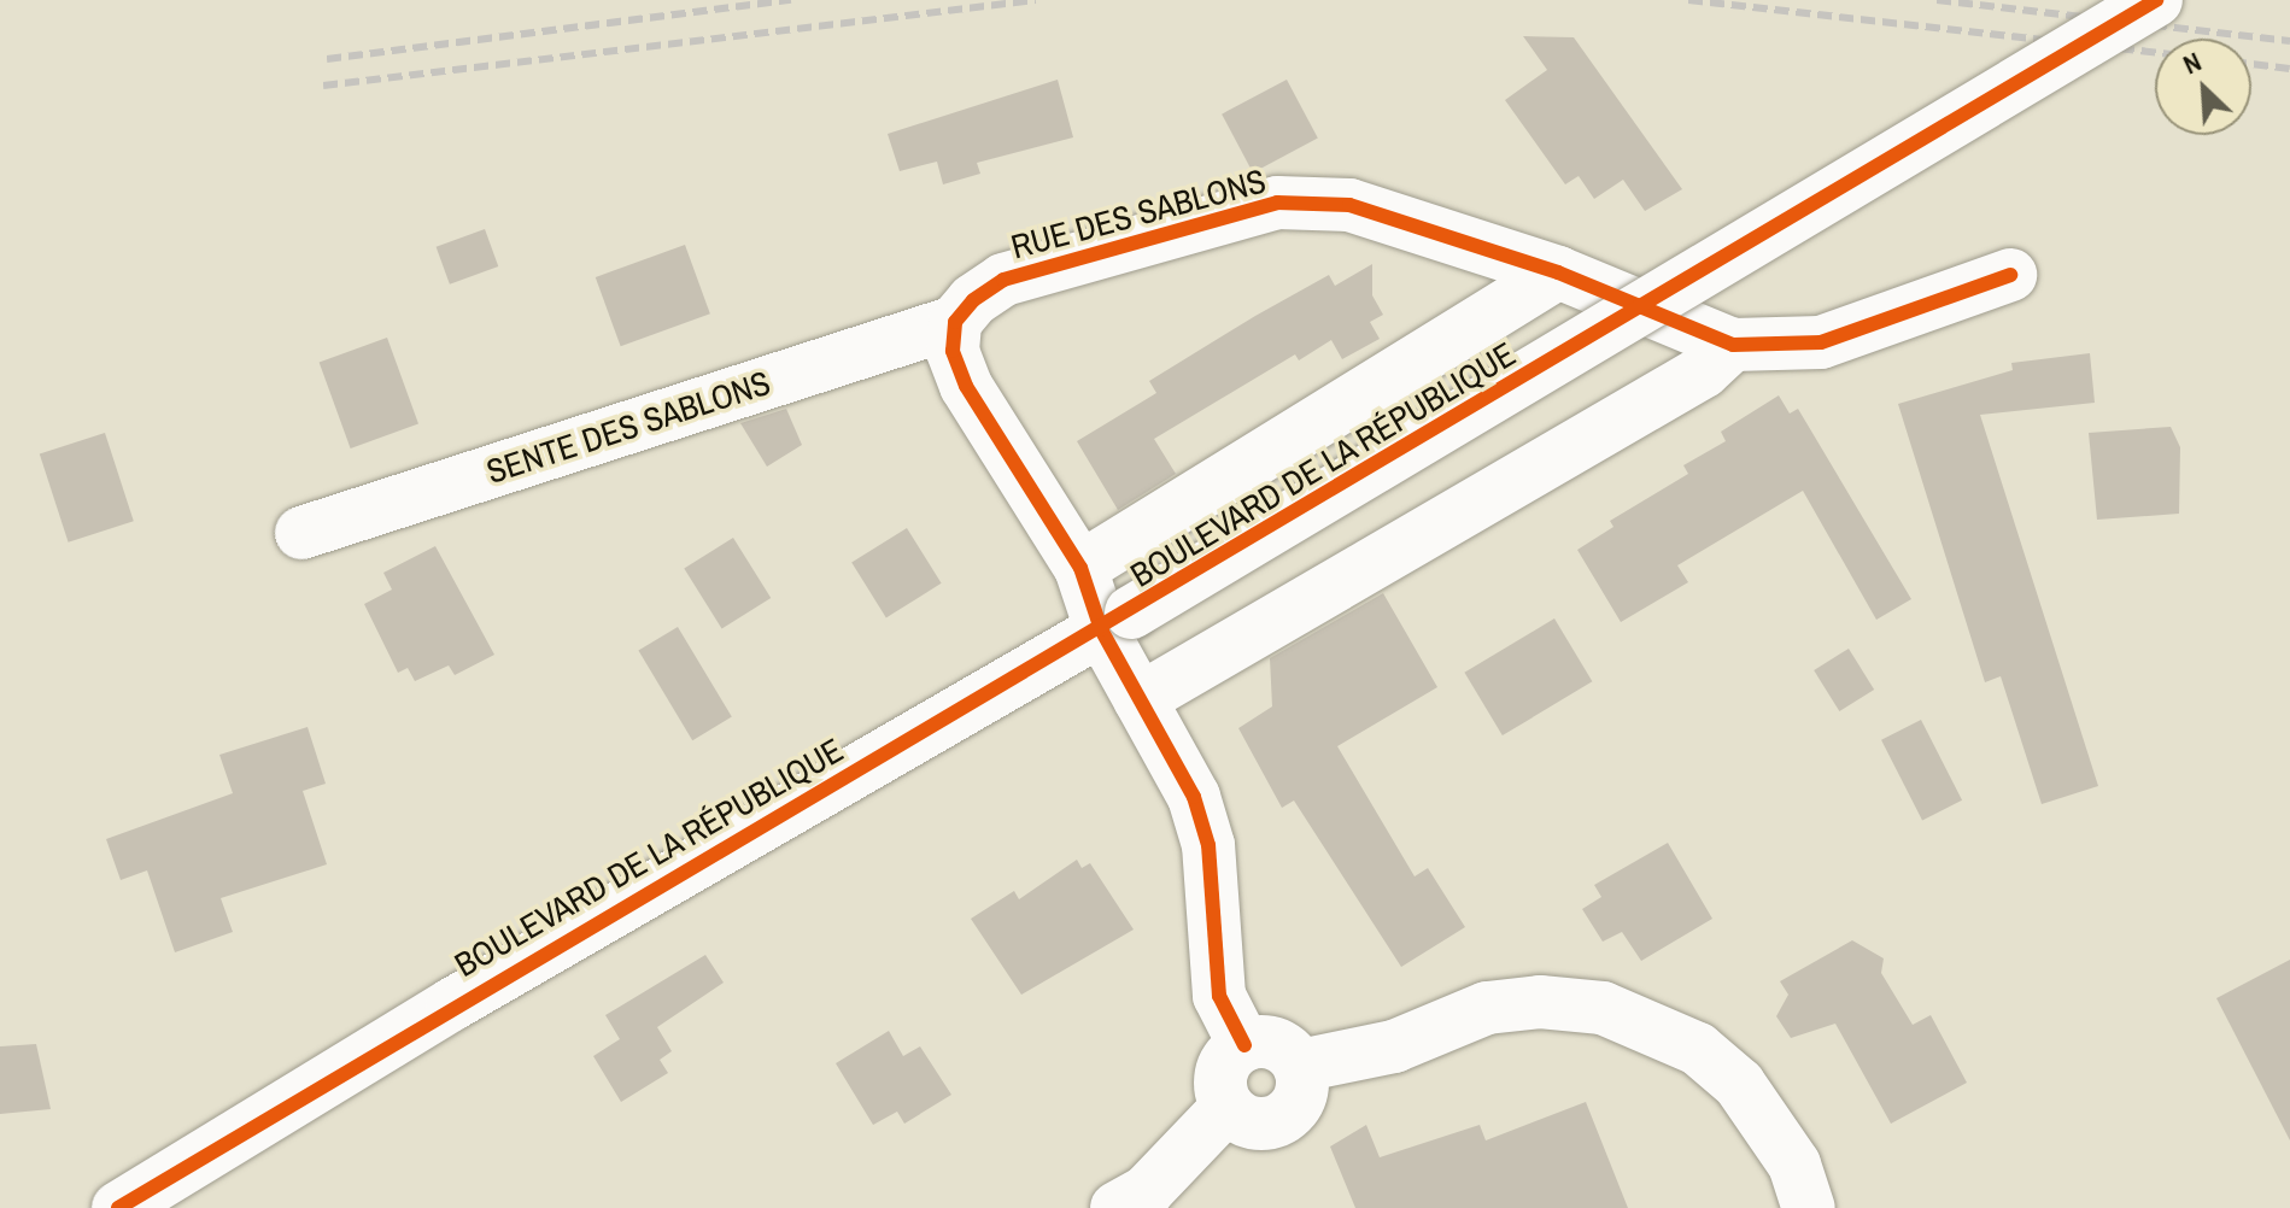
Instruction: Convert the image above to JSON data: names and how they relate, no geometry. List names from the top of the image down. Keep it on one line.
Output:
{"streets":{"street":["RUE DES SABLONS","SENTE DES SABLONS","BOULEVARD DE LA RÉPUBLIQUE"]},"crossings":[["RUE DES SABLONS","SENTE DES SABLONS"]],"north":"top left"}
